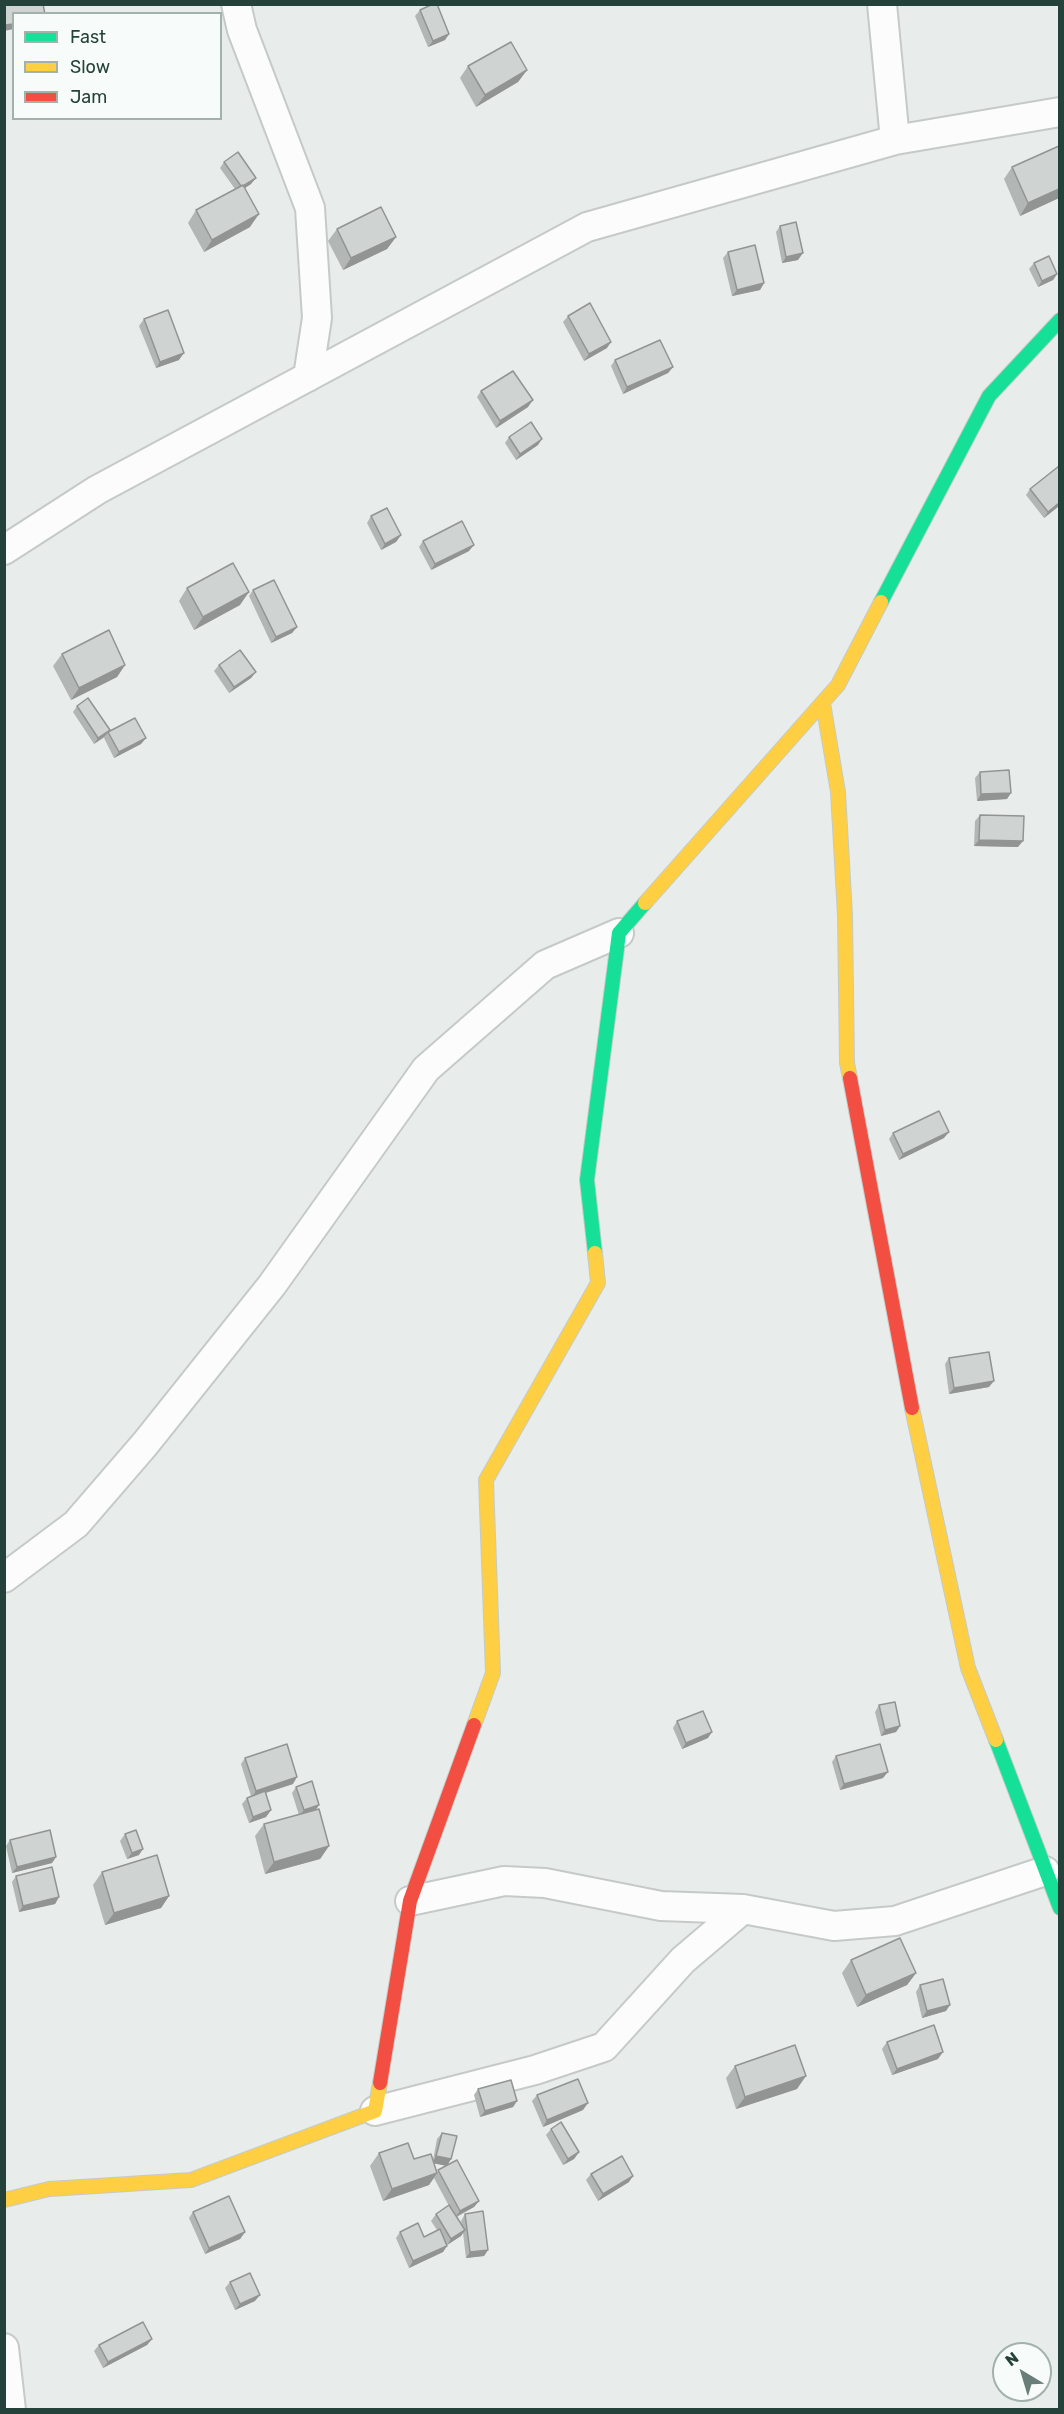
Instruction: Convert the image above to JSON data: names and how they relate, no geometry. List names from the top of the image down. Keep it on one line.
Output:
{"legend":["Fast","Slow","Jam"],"north":"top left"}
